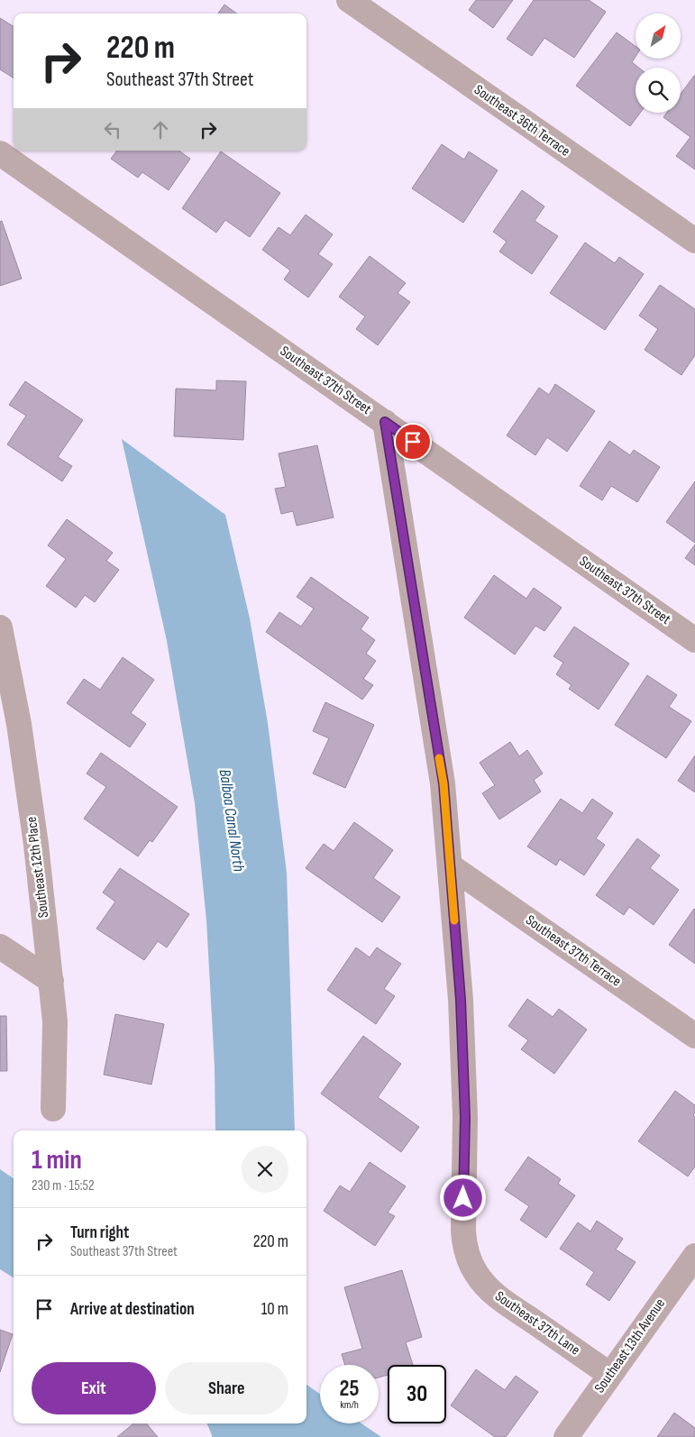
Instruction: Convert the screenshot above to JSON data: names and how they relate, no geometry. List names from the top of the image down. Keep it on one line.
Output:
{"streets":{"street":["Southeast 36th Terrace","Southeast 37th Street","Southeast 12th Place","Southeast 37th Terrace","Southeast 37th Lane","Southeast 13th Avenue"]},"crossings":[["Southeast 37th Street","Southeast 37th Lane"],["Southeast 37th Terrace","Southeast 37th Lane"],["Southeast 37th Lane","Southeast 13th Avenue"]],"water":["Balboa Canal North"],"north":"top right","page":{"turn":["220 m","Southeast 37th Street"],"heading":["1 min","230 m · 15:52"],"list":[{"name":"Turn right","note":"Southeast 37th Street","value":"220 m"},{"name":"Arrive at destination","value":"10 m"}],"buttons":["Exit","Share"],"speed":"25 km/h","limit":"30"}}
